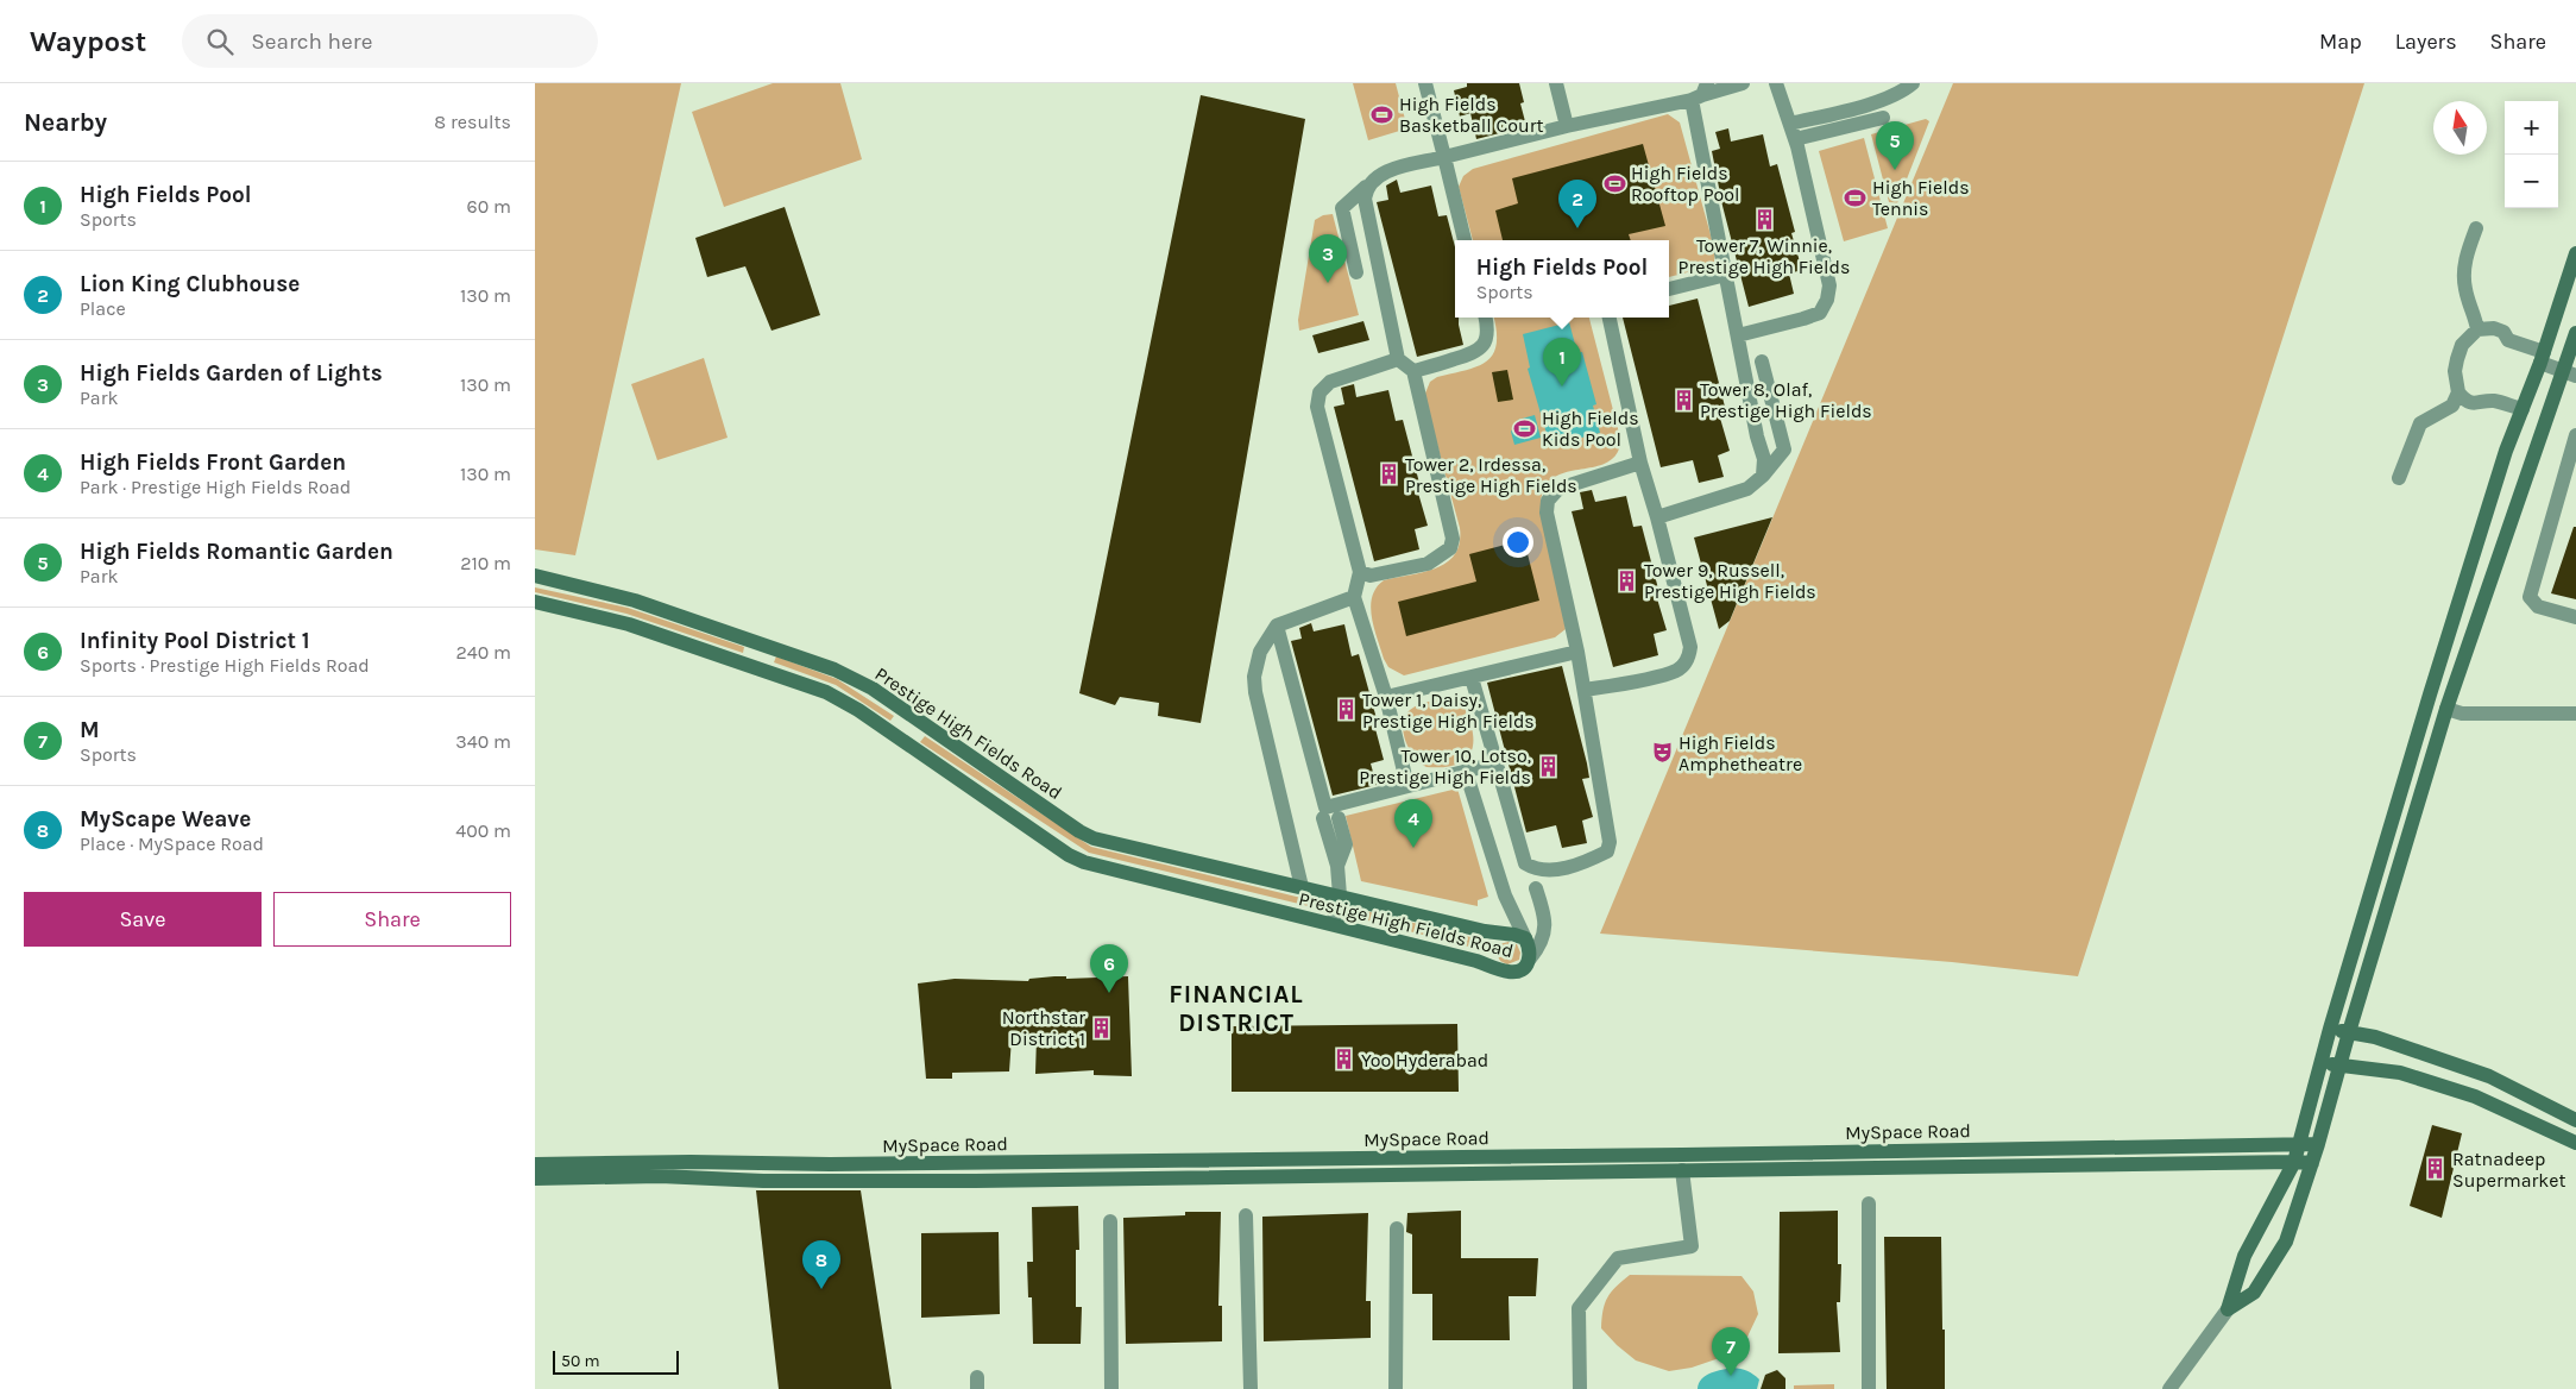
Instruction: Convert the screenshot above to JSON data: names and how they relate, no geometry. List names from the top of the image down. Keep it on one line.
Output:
{"streets":{"street":["Prestige High Fields Road","MySpace Road"]},"districts":["FINANCIAL DISTRICT"],"places":{"sports":["High Fields Basketball Court","High Fields Rooftop Pool","High Fields Tennis","High Fields Kids Pool"],"building":["Tower 7, Winnie, Prestige High Fields","Tower 8, Olaf, Prestige High Fields","Tower 2, Irdessa, Prestige High Fields","Tower 9, Russell, Prestige High Fields","Tower 1, Daisy, Prestige High Fields","Tower 10, Lotso, Prestige High Fields","Northstar District 1","Yoo Hyderabad","Ratnadeep Supermarket"],"theatre":["High Fields Amphetheatre"]},"scale_bar":"50 m","north":"top","page":{"header":"Waypost","search":"Search here","nav":["Map","Layers","Share"],"heading":["Nearby","8 results"],"map_buttons":["+","−"],"pins":["5","2","3","1","4","6","8","7"],"list":[{"mark":"1","name":"High Fields Pool","note":"Sports","value":"60 m"},{"mark":"2","name":"Lion King Clubhouse","note":"Place","value":"130 m"},{"mark":"3","name":"High Fields Garden of Lights","note":"Park","value":"130 m"},{"mark":"4","name":"High Fields Front Garden","note":"Park · Prestige High Fields Road","value":"130 m"},{"mark":"5","name":"High Fields Romantic Garden","note":"Park","value":"210 m"},{"mark":"6","name":"Infinity Pool District 1","note":"Sports · Prestige High Fields Road","value":"240 m"},{"mark":"7","name":"M","note":"Sports","value":"340 m"},{"mark":"8","name":"MyScape Weave","note":"Place · MySpace Road","value":"400 m"}],"popup":["High Fields Pool","Sports"],"buttons":["Save","Share"],"scale":"50 m"}}
